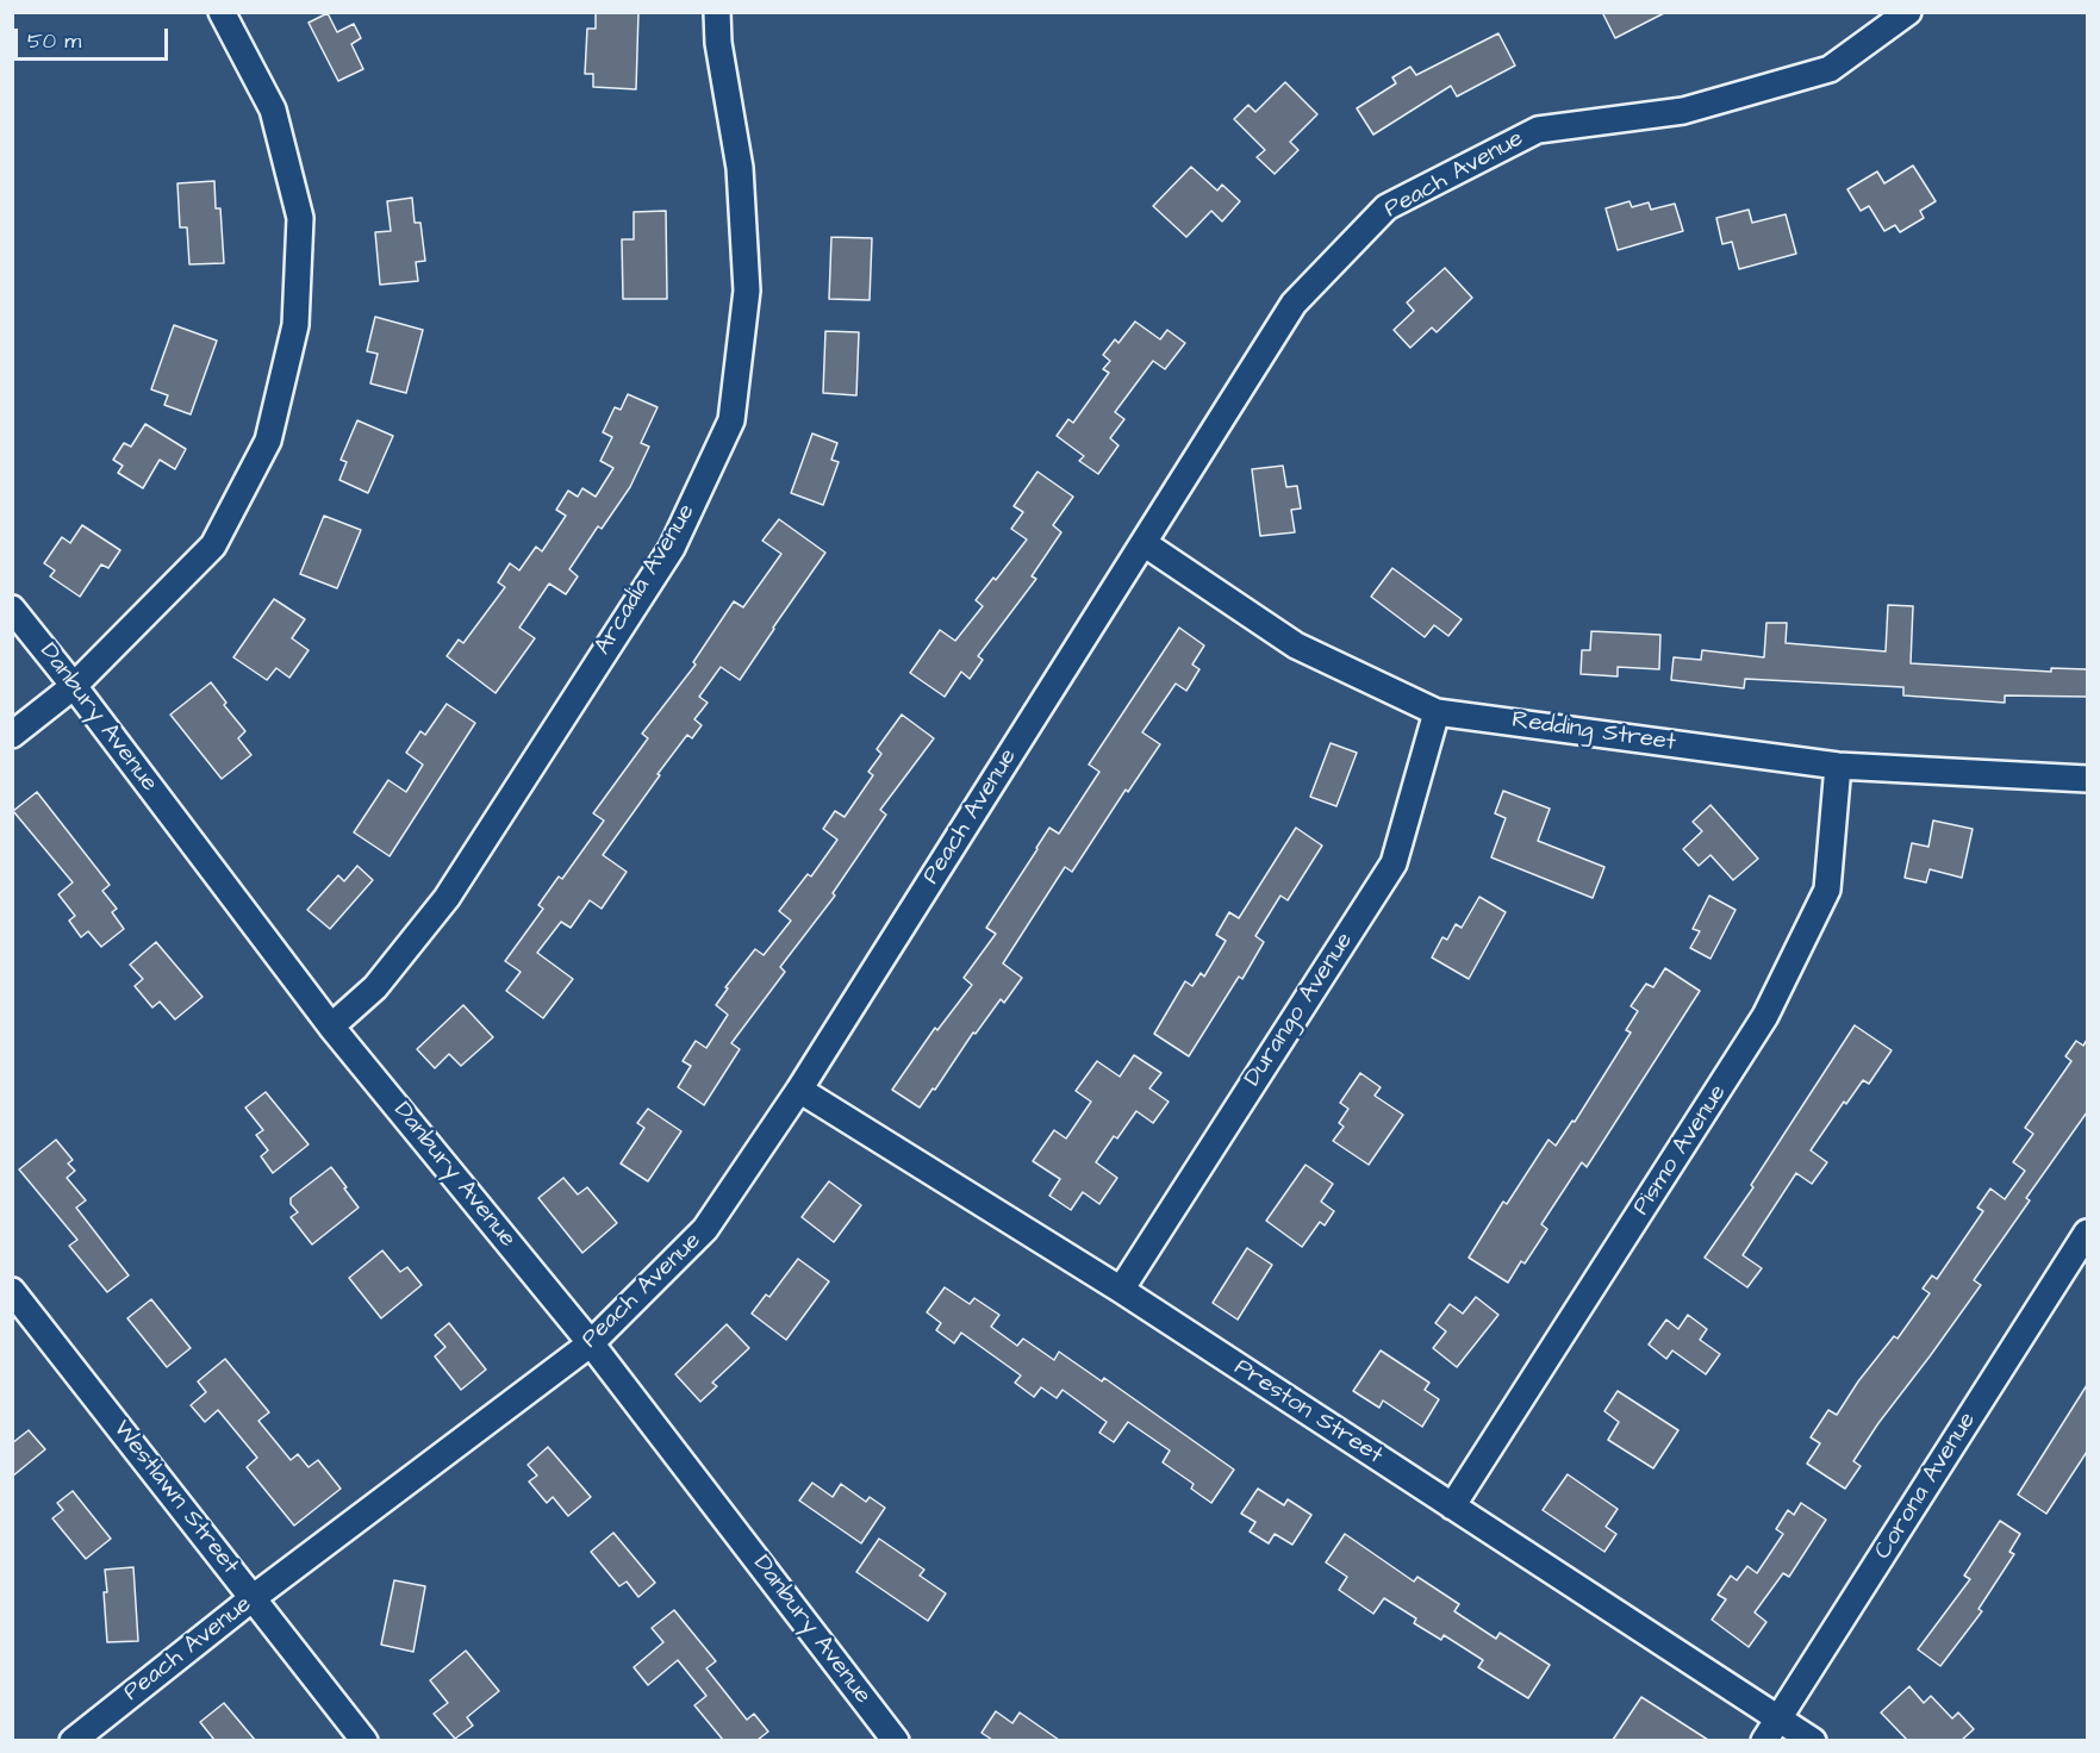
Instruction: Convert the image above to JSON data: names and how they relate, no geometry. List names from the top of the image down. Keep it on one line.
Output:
{"streets":{"street":["Peach Avenue","Arcadia Avenue","Danbury Avenue","Redding Street","Durango Avenue","Pismo Avenue","Preston Street","Corona Avenue","Westlawn Street"]},"crossings":[["Peach Avenue","Danbury Avenue"],["Peach Avenue","Redding Street"],["Peach Avenue","Preston Street"],["Peach Avenue","Westlawn Street"],["Arcadia Avenue","Danbury Avenue"],["Redding Street","Durango Avenue"],["Redding Street","Pismo Avenue"],["Durango Avenue","Preston Street"],["Pismo Avenue","Preston Street"],["Preston Street","Corona Avenue"]],"scale_bar":"50 m"}
